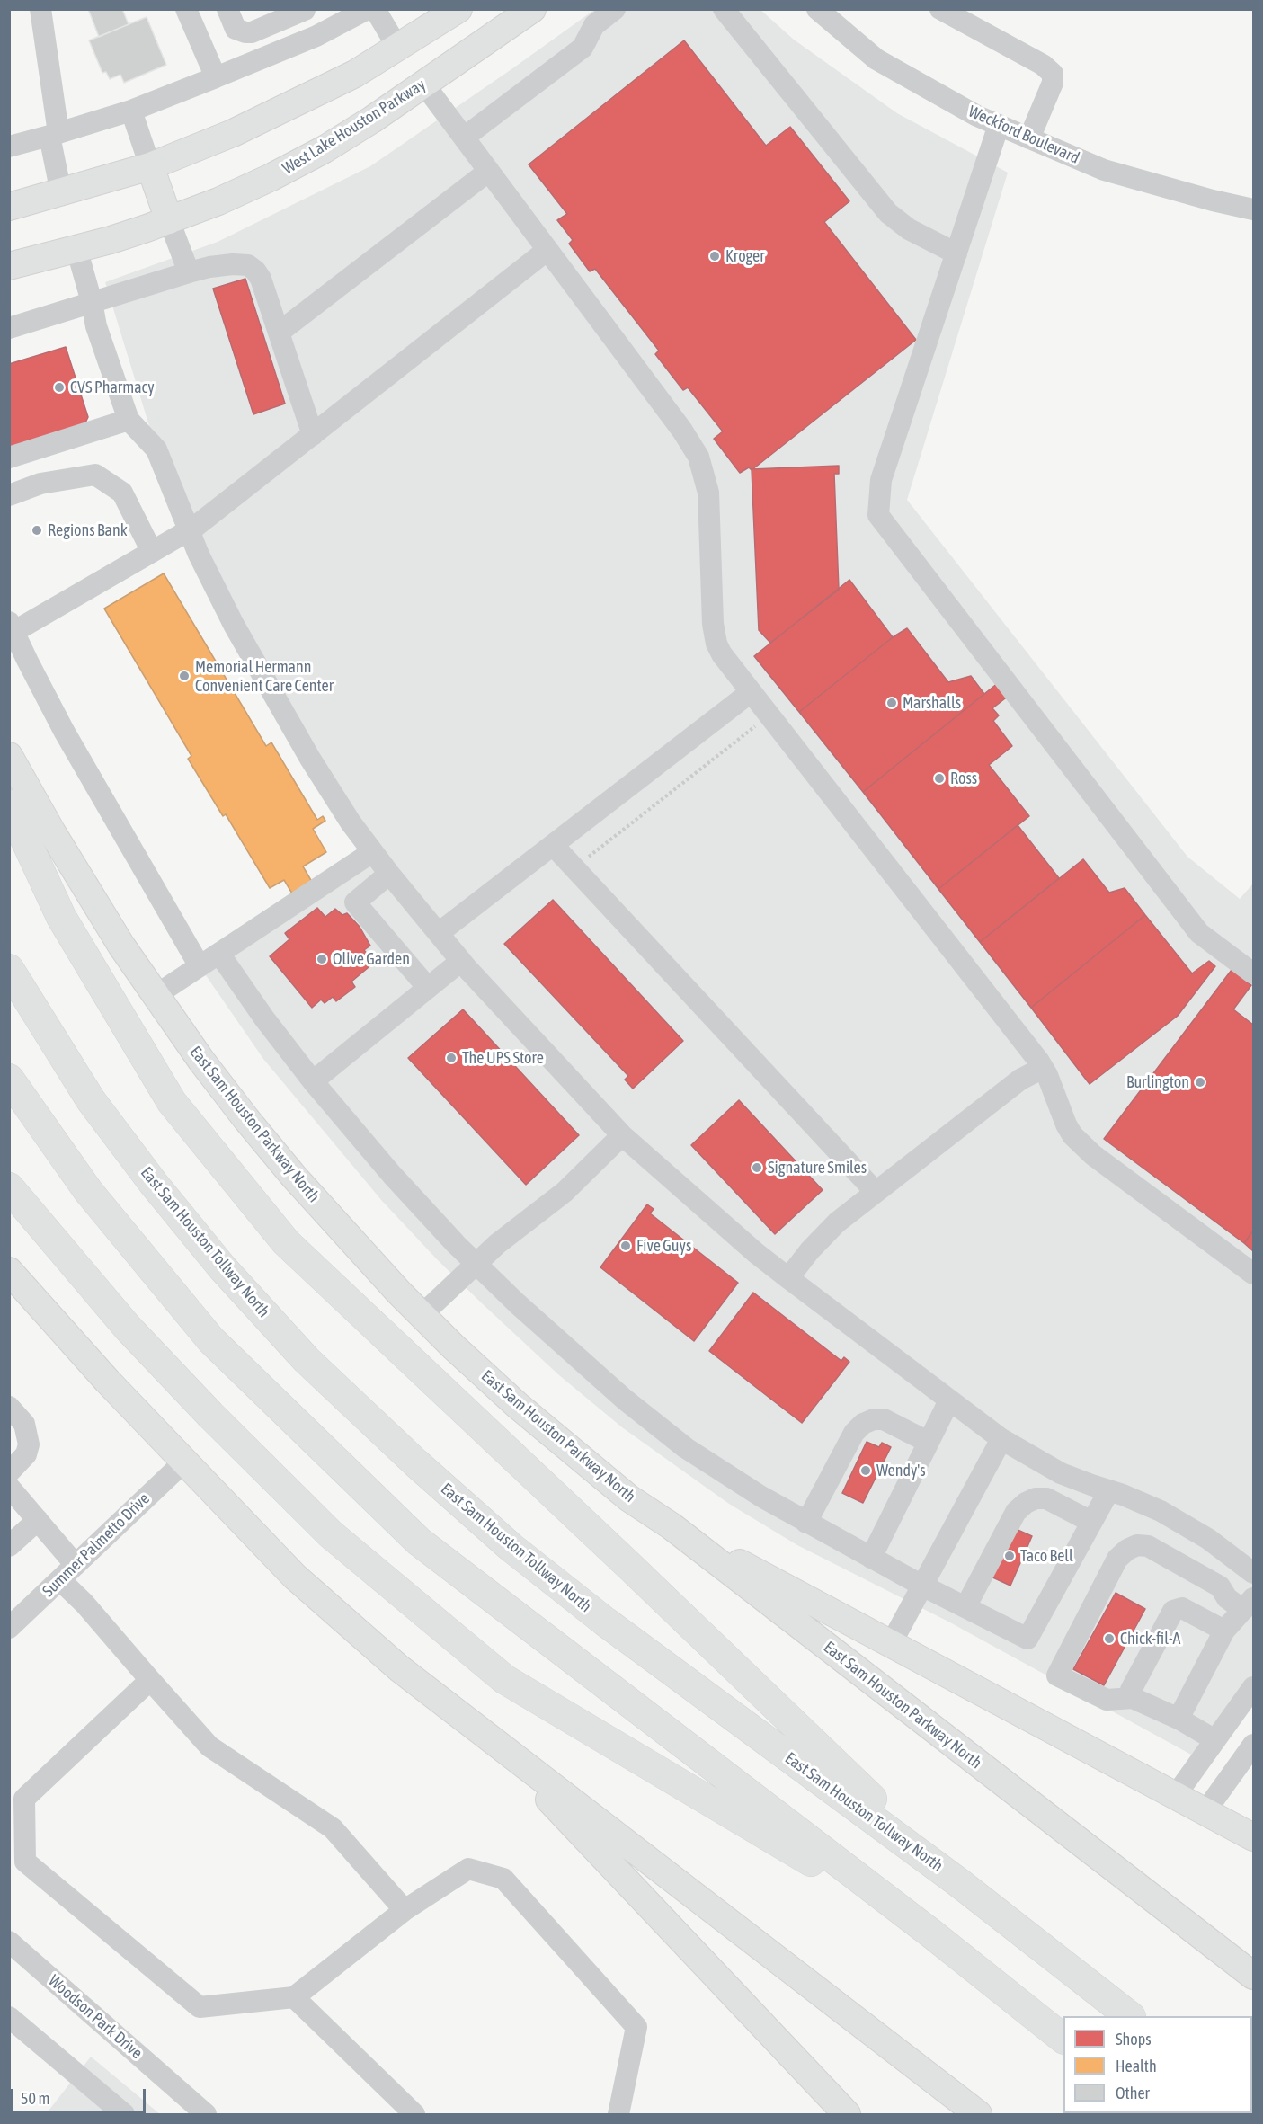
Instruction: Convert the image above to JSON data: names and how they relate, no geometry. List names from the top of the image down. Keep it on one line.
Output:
{"streets":{"highway":["East Sam Houston Tollway North"],"main road":["West Lake Houston Parkway","East Sam Houston Parkway North"],"street":["Weckford Boulevard","Summer Palmetto Drive","Woodson Park Drive"]},"places":["Kroger","CVS Pharmacy","Regions Bank","Memorial Hermann Convenient Care Center","Marshalls","Ross","Olive Garden","The UPS Store","Burlington","Signature Smiles","Five Guys","Wendy's","Taco Bell","Chick-fil-A"],"legend":["Shops","Health","Other"],"scale_bar":"50 m"}
